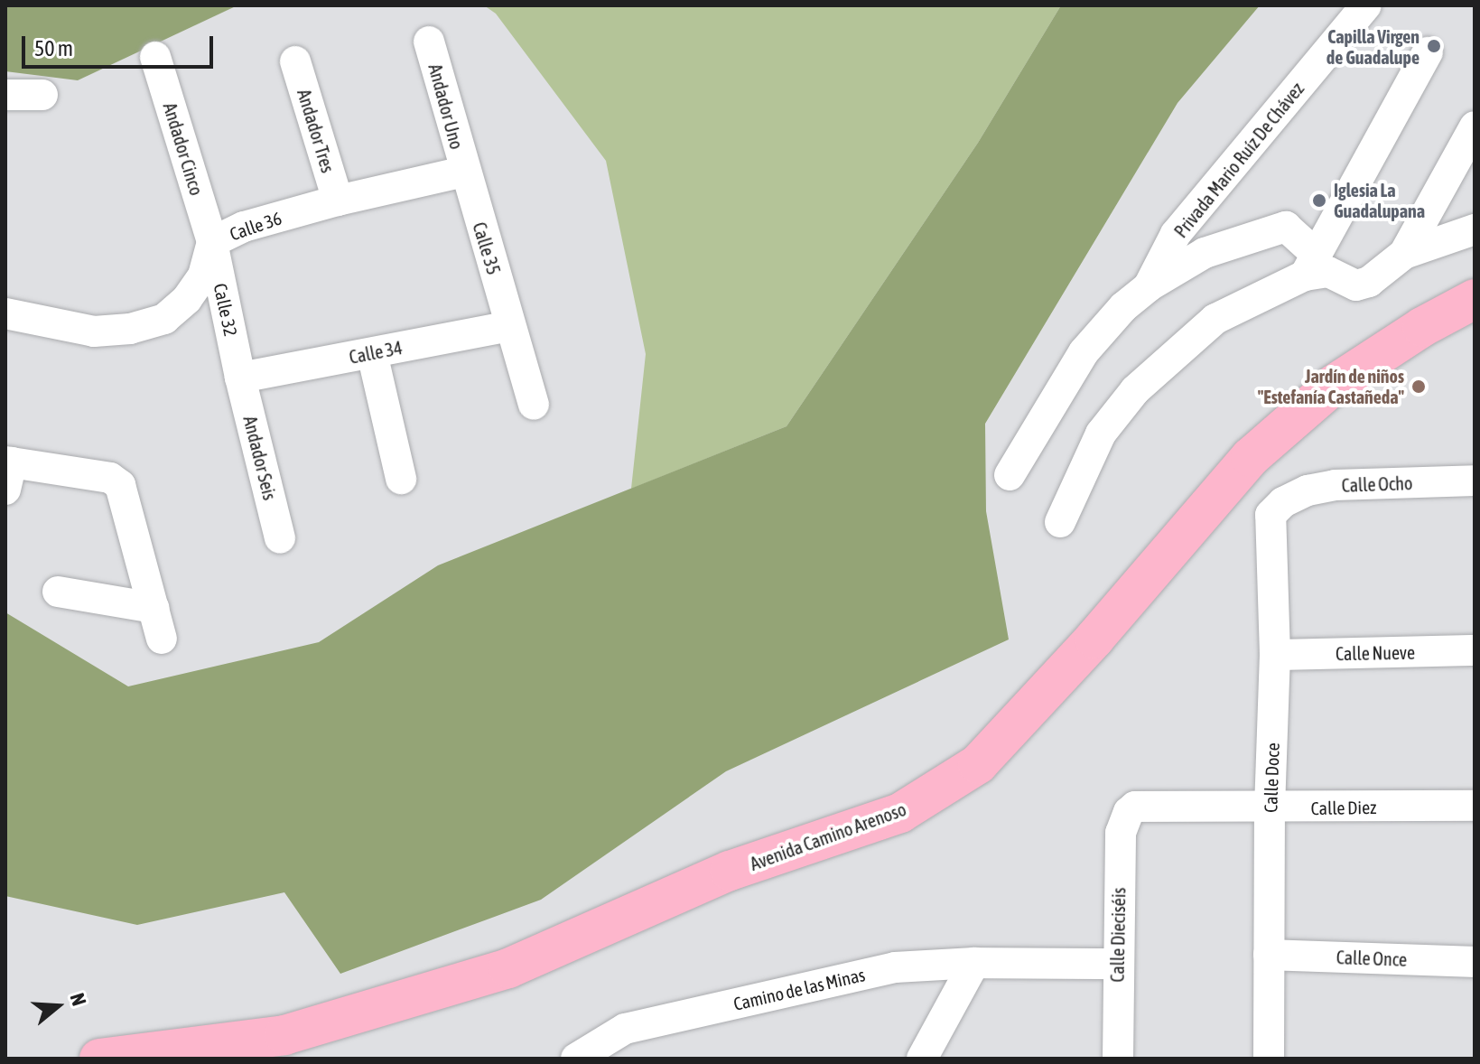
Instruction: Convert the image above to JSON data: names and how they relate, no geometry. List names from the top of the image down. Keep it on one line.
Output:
{"streets":{"main road":["Avenida Camino Arenoso"],"street":["Andador Uno","Andador Tres","Andador Cinco","Privada Mario Ruíz De Chávez","Calle 36","Calle 35","Calle 32","Calle 34","Andador Seis","Calle Ocho","Calle Nueve","Calle Doce","Calle Diez","Calle Dieciséis","Calle Once","Camino de las Minas"]},"crossings":[["Andador Uno","Calle 36"],["Andador Uno","Calle 35"],["Andador Tres","Calle 36"],["Andador Cinco","Calle 36"],["Andador Cinco","Calle 32"],["Calle 36","Calle 35"],["Calle 36","Calle 32"],["Calle 35","Calle 34"],["Calle 32","Calle 34"],["Calle 32","Andador Seis"],["Calle 34","Andador Seis"],["Calle Ocho","Calle Doce"],["Calle Nueve","Calle Doce"],["Calle Doce","Calle Diez"],["Calle Doce","Calle Once"],["Calle Diez","Calle Dieciséis"],["Calle Dieciséis","Camino de las Minas"]],"places":["Capilla Virgen de Guadalupe","Iglesia La Guadalupana","Jardín de niños \"Estefanía Castañeda\""],"scale_bar":"50 m","north":"right"}
